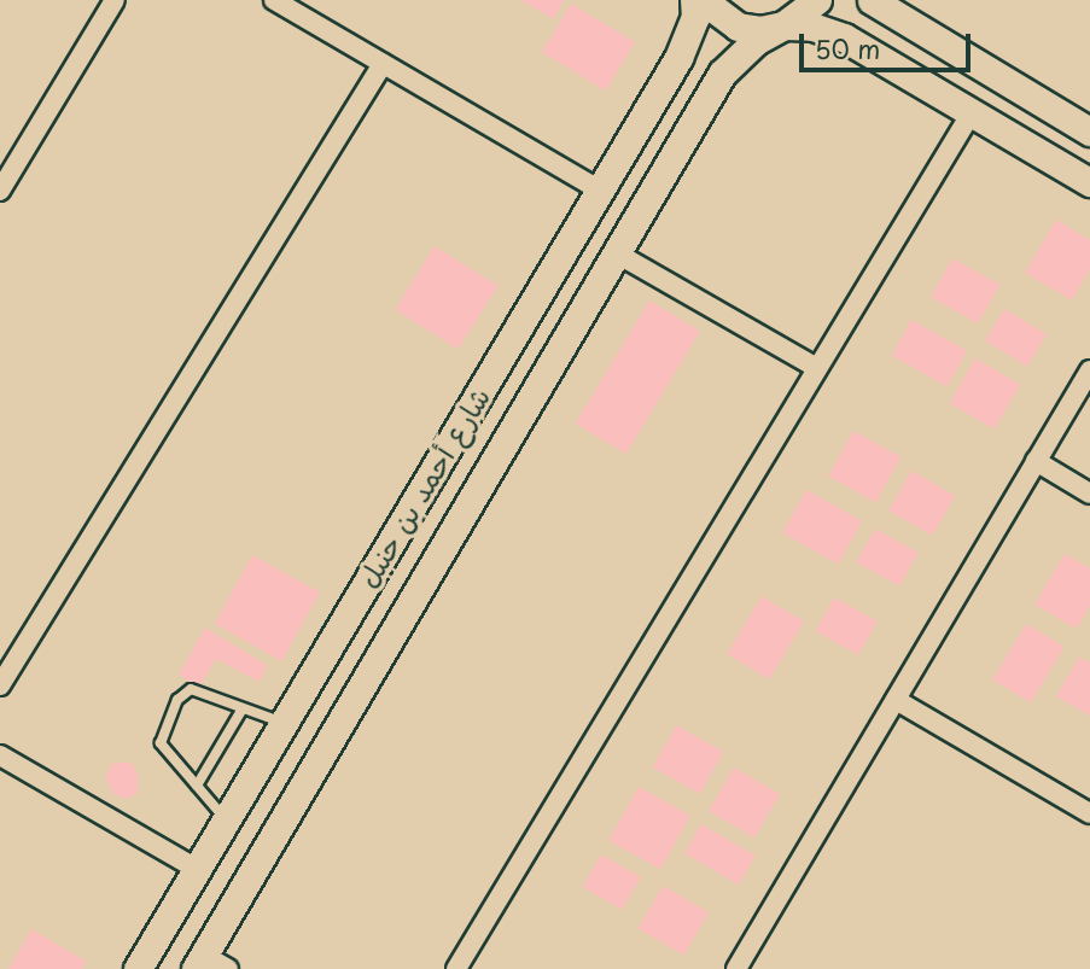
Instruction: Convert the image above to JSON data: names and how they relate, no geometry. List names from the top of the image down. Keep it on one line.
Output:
{"streets":{"street":["شارع أحمد بن حنبل"]},"scale_bar":"50 m"}
